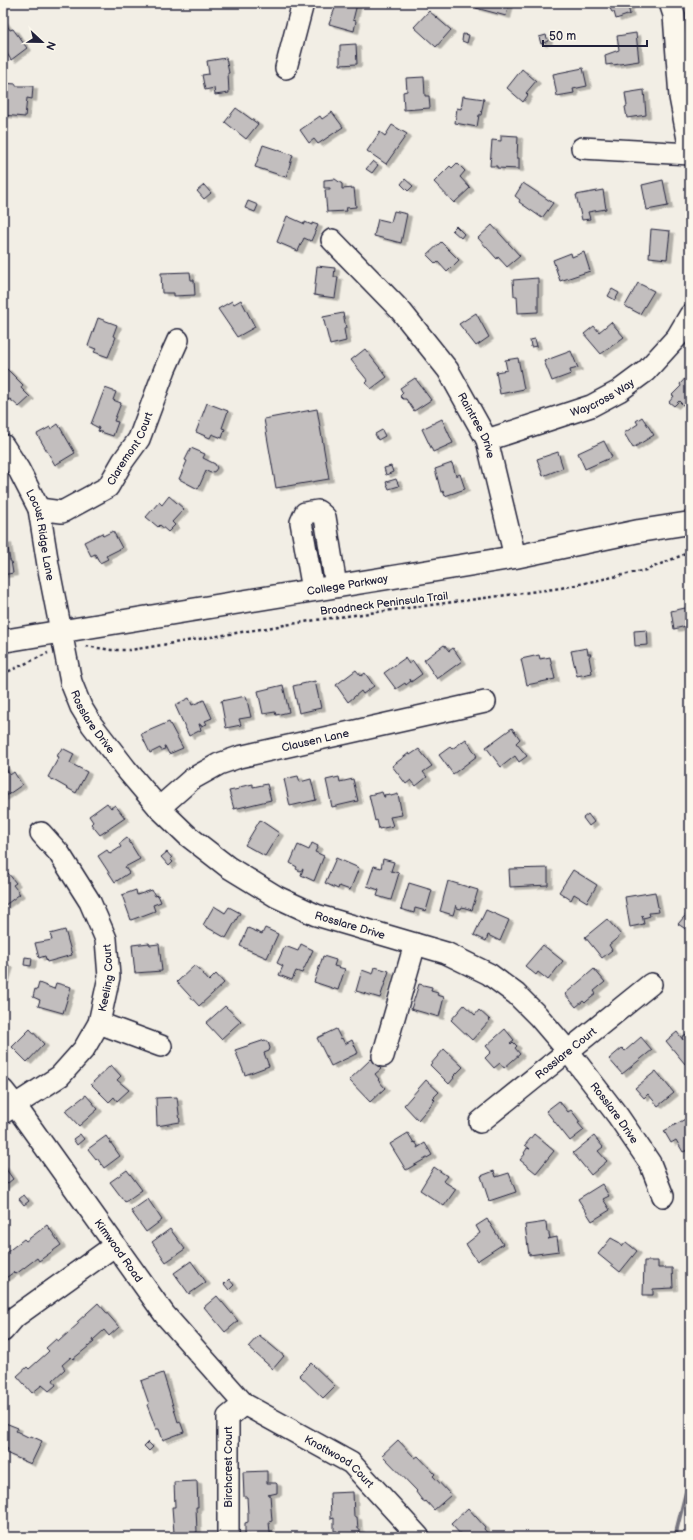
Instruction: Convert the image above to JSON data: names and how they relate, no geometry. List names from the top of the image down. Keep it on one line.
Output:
{"streets":{"main road":["College Parkway"],"street":["Waycross Way","Raintree Drive","Claremont Court","Locust Ridge Lane","Rosslare Drive","Clausen Lane","Keeling Court","Rosslare Court","Kimwood Road","Knottwood Court","Birchcrest Court"],"path":["Broadneck Peninsula Trail"]},"crossings":[["Waycross Way","Raintree Drive"],["Raintree Drive","College Parkway"],["Claremont Court","Locust Ridge Lane"],["Locust Ridge Lane","College Parkway"],["Locust Ridge Lane","Rosslare Drive"],["College Parkway","Rosslare Drive"],["Rosslare Drive","Clausen Lane"],["Rosslare Drive","Rosslare Court"],["Keeling Court","Kimwood Road"],["Kimwood Road","Knottwood Court"],["Kimwood Road","Birchcrest Court"],["Knottwood Court","Birchcrest Court"]],"scale_bar":"50 m","north":"right"}
